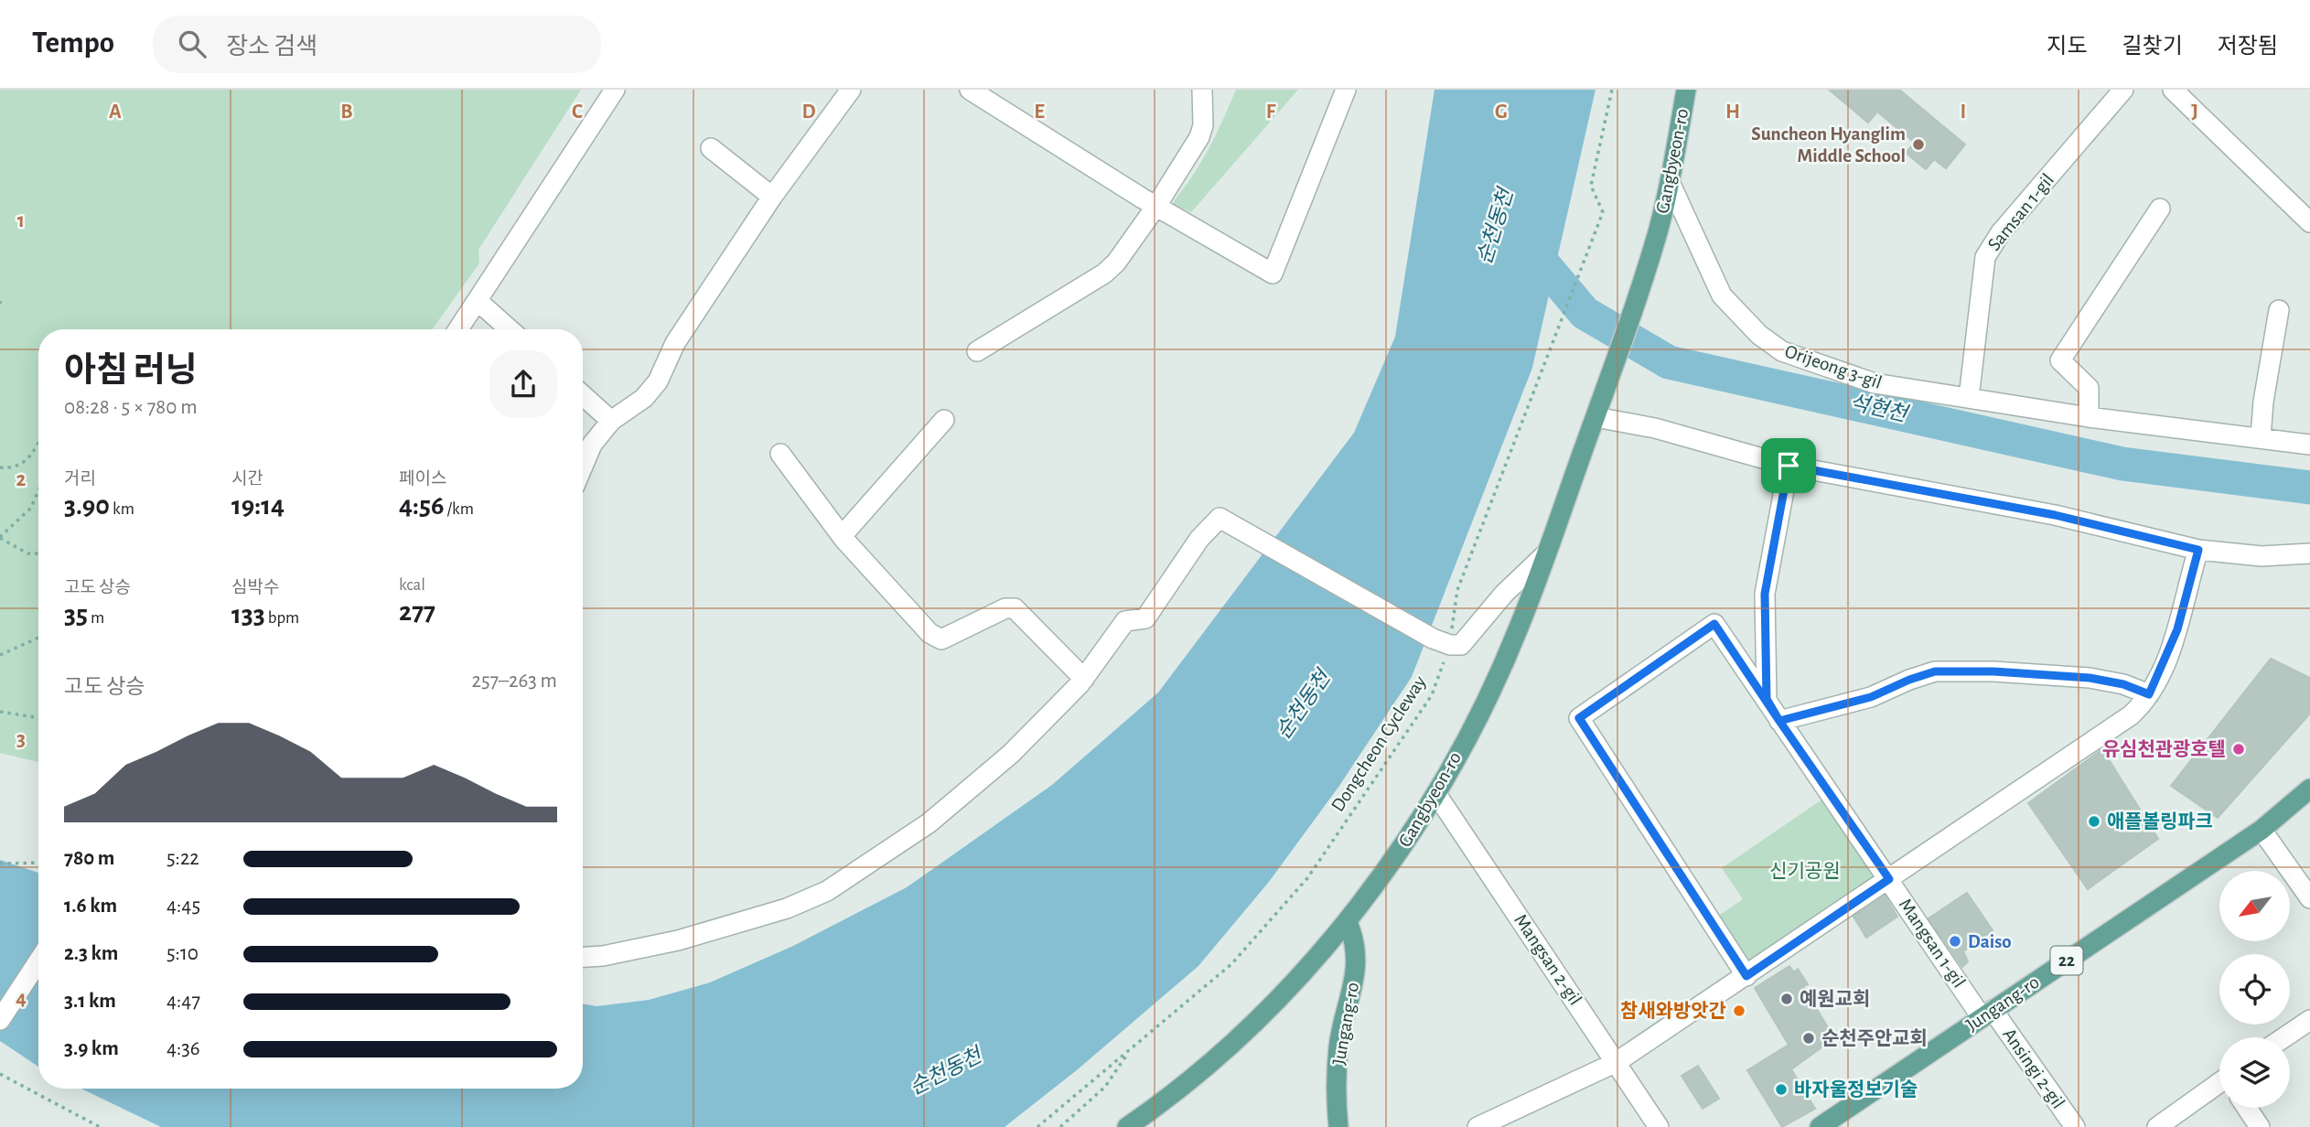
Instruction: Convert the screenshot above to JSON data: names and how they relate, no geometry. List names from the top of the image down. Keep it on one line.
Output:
{"streets":{"main road":["Gangbyeon-ro","22","Jungang-ro"],"street":["Samsan 1-gil","Orijeong 3-gil","Mangsan 1-gil","Mangsan 2-gil","Ansingi 2-gil"],"path":["Dongcheon Cycleway"]},"crossings":[["Gangbyeon-ro","Orijeong 3-gil"],["Gangbyeon-ro","Mangsan 2-gil"],["Gangbyeon-ro","Jungang-ro"],["Samsan 1-gil","Orijeong 3-gil"],["Mangsan 1-gil","Jungang-ro"],["Mangsan 1-gil","Ansingi 2-gil"],["Jungang-ro","Ansingi 2-gil"]],"water":["순천동천","석현천"],"parks":["신기공원"],"places":["Suncheon Hyanglim Middle School","유심천관광호텔","애플볼링파크","Daiso","예원교회","참새와방앗간","순천주안교회","바자울정보기술"],"north":"bottom left","page":{"header":"Tempo","search":"장소 검색","nav":["지도","길찾기","저장됨"],"heading":["아침 러닝","08:28 · 5 × 780 m"],"stats":[["거리","3.90 km"],["시간","19:14"],["페이스","4:56 /km"],["고도 상승","35 m"],["심박수","133 bpm"],["kcal","277"]],"chart":["고도 상승","257–263 m"],"list":[{"name":"780 m","note":"5:22"},{"name":"1.6 km","note":"4:45"},{"name":"2.3 km","note":"5:10"},{"name":"3.1 km","note":"4:47"},{"name":"3.9 km","note":"4:36"}]},"grid":{"columns":["A","B","C","D","E","F","G","H","I","J"],"rows":["1","2","3","4"]}}
